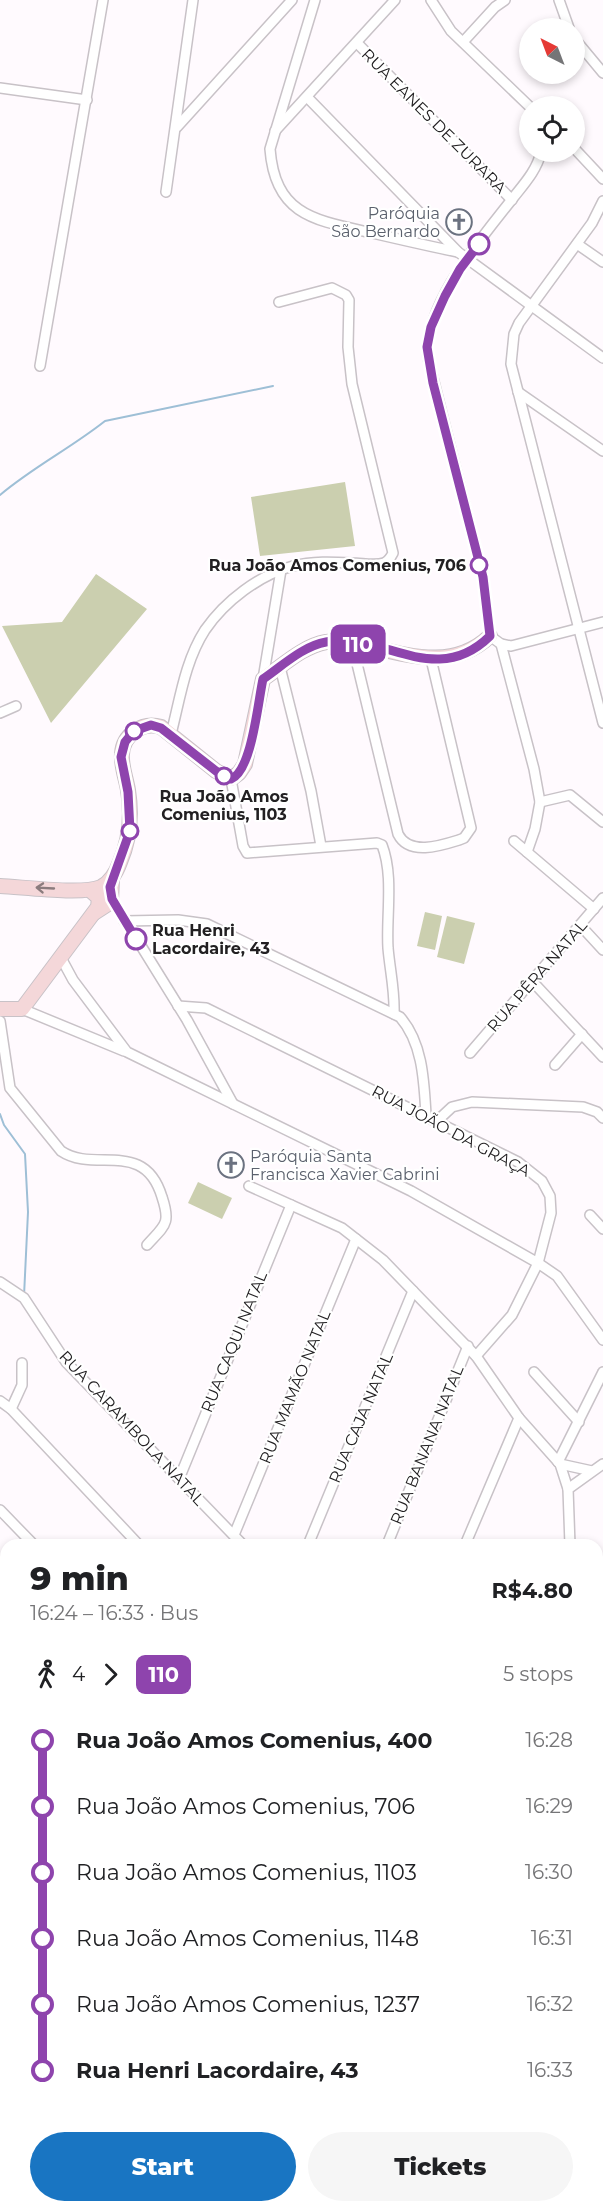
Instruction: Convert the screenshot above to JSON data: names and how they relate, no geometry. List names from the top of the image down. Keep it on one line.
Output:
{"streets":{"street":["RUA EANES DE ZURARA","RUA PÊRA NATAL","RUA JOÃO DA GRAÇA","RUA CAQUI NATAL","RUA MAMÃO NATAL","RUA CAJA NATAL","RUA CARAMBOLA NATAL","RUA BANANA NATAL"]},"crossings":[["RUA CAQUI NATAL","RUA CARAMBOLA NATAL"],["RUA MAMÃO NATAL","RUA CARAMBOLA NATAL"]],"places":{"church":["Paróquia São Bernardo","Paróquia Santa Francisca Xavier Cabrini"],"other":["Rua João Amos Comenius, 706","Rua João Amos Comenius, 1103","Rua Henri Lacordaire, 43"]},"lines":["bus line 110"],"north":"top left","page":{"on_map":"110","heading":["9 min","16:24 – 16:33 · Bus","R$4.80"],"legs":["4","110","5 stops"],"list":[{"name":"Rua João Amos Comenius, 400","value":"16:28"},{"name":"Rua João Amos Comenius, 706","value":"16:29"},{"name":"Rua João Amos Comenius, 1103","value":"16:30"},{"name":"Rua João Amos Comenius, 1148","value":"16:31"},{"name":"Rua João Amos Comenius, 1237","value":"16:32"},{"name":"Rua Henri Lacordaire, 43","value":"16:33"}],"buttons":["Start","Tickets"]}}
